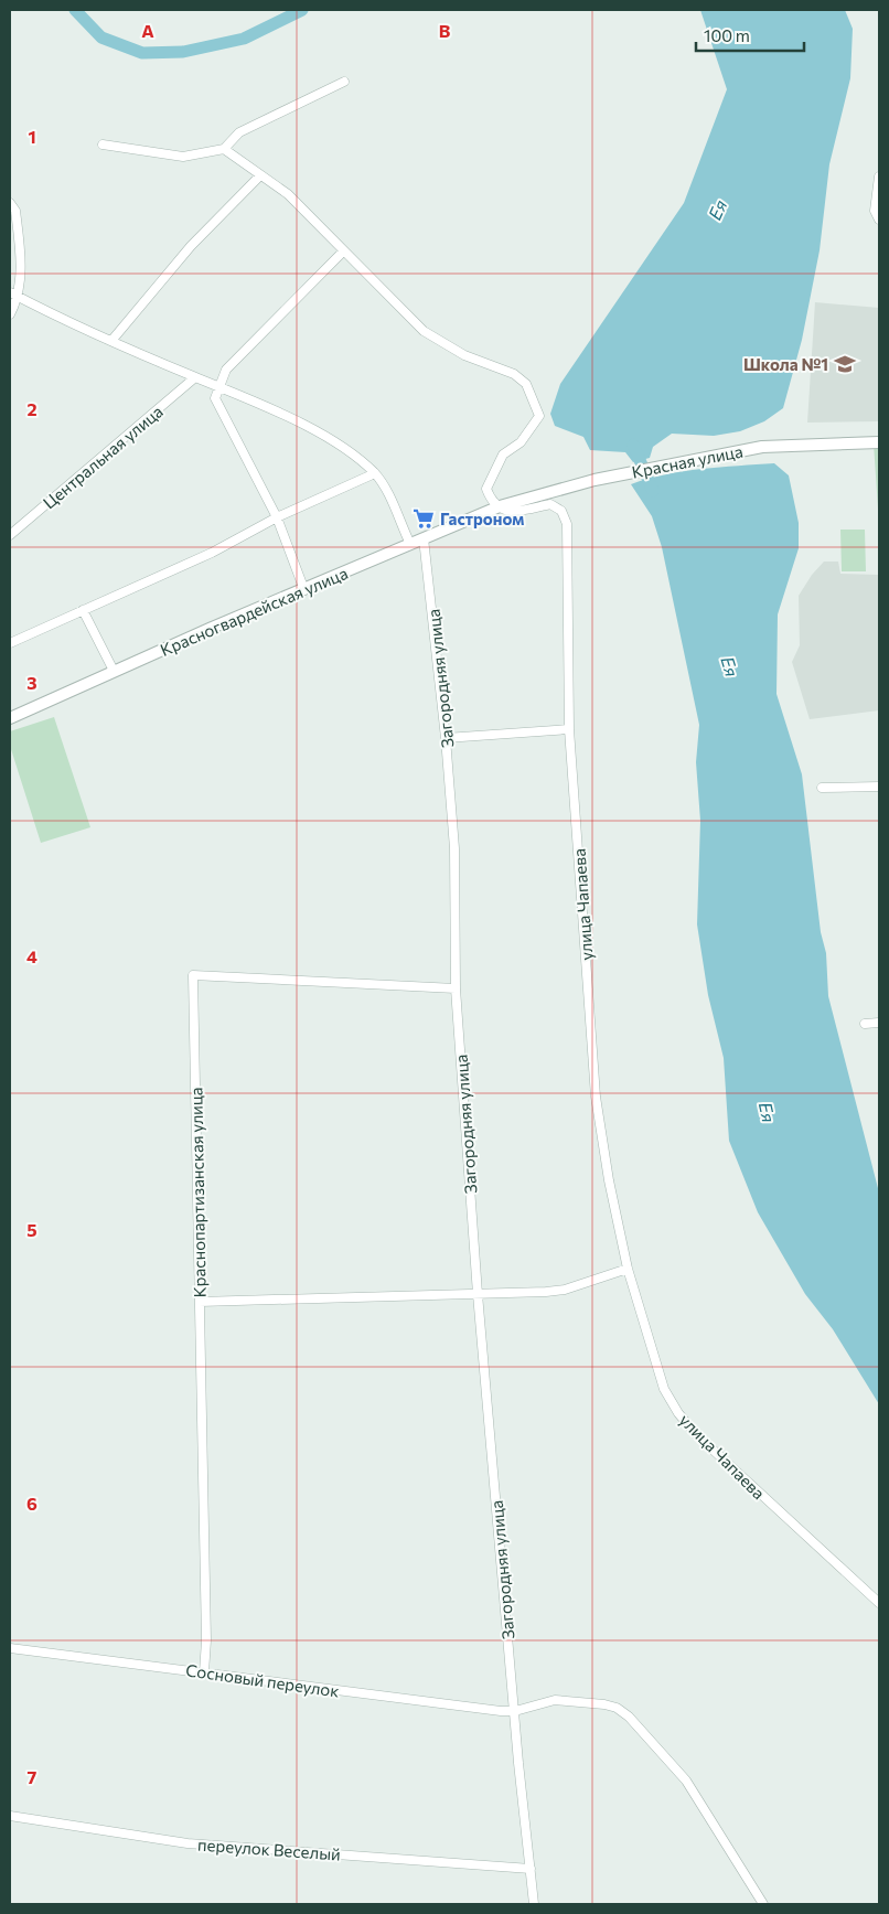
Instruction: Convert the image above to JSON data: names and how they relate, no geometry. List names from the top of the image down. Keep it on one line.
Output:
{"streets":{"street":["Центральная улица","Красная улица","Красногвардейская улица","Загородняя улица","улица Чапаева","Краснопартизанская улица","Сосновый переулок","переулок Веселый"]},"crossings":[["Красная улица","Красногвардейская улица"],["Красная улица","улица Чапаева"],["Красногвардейская улица","Загородняя улица"],["Красногвардейская улица","улица Чапаева"],["Загородняя улица","Краснопартизанская улица"],["Загородняя улица","Сосновый переулок"],["Загородняя улица","переулок Веселый"],["Краснопартизанская улица","Сосновый переулок"]],"water":["Ея"],"places":{"school or university":["Школа №1"],"supermarket":["Гастроном"]},"scale_bar":"100 m","grid":{"columns":["A","B"],"rows":["1","2","3","4","5","6","7"]}}
